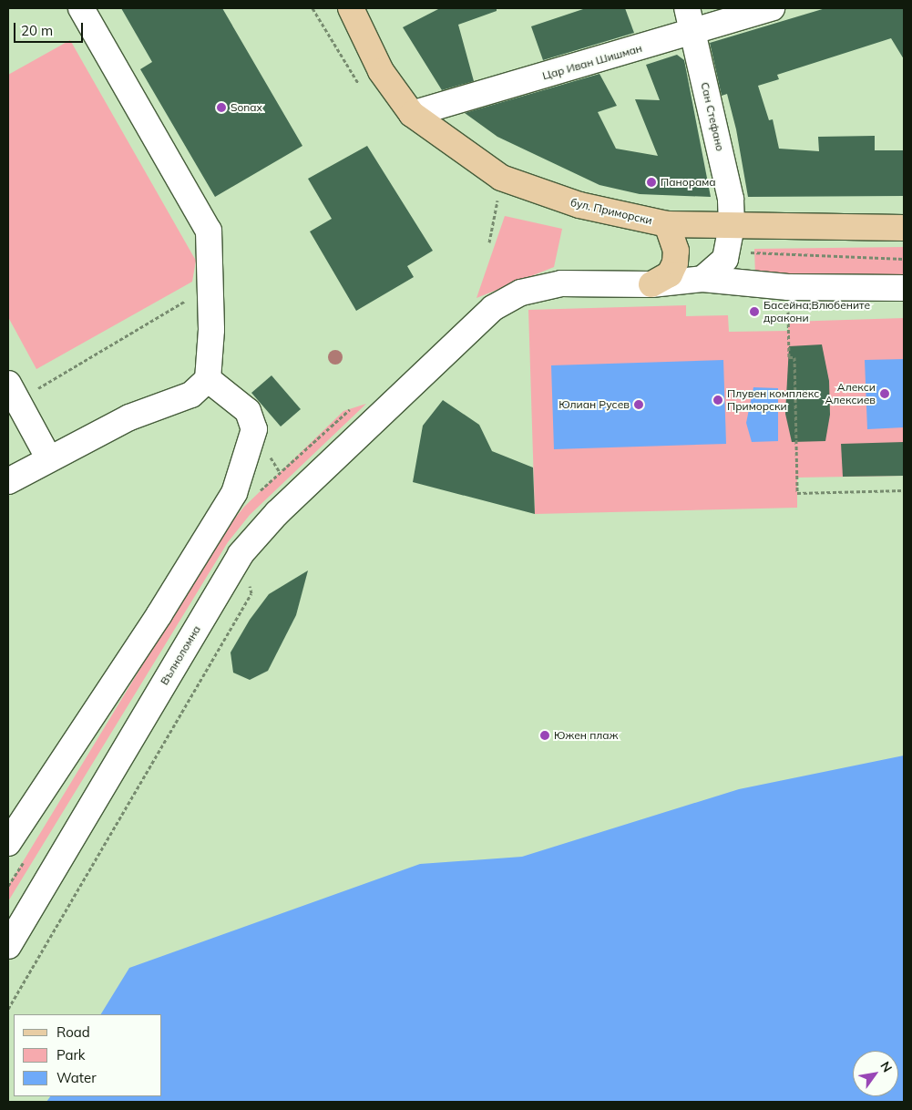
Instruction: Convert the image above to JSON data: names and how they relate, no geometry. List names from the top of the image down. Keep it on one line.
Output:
{"streets":{"main road":["бул. Приморски"],"street":["Цар Иван Шишман","Сан Стефано","Вълноломна"]},"crossings":[["Цар Иван Шишман","Сан Стефано"],["Цар Иван Шишман","бул. Приморски"],["Сан Стефано","бул. Приморски"]],"places":["Sonax","Панорама","Басейна;Влюбените дракони","Алекси Алексиев","Плувен комплекс Приморски","Юлиан Русев","Южен плаж"],"legend":["Road","Park","Water"],"scale_bar":"20 m","north":"top right"}
